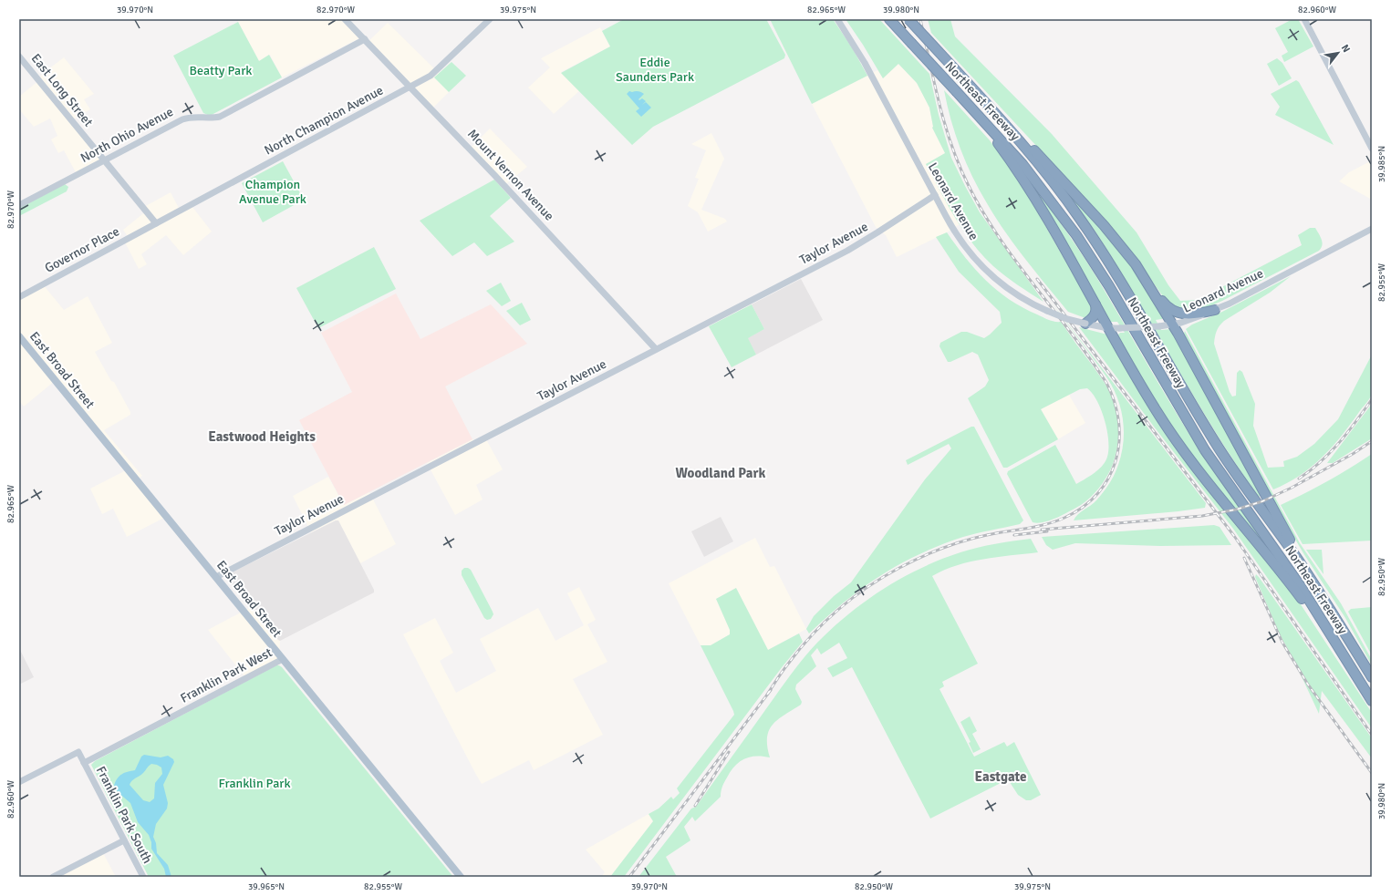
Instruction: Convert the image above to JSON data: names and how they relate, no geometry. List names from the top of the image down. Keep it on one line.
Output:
{"streets":{"highway":["Northeast Freeway"],"main road":["East Broad Street"],"street":["East Long Street","North Champion Avenue","North Ohio Avenue","Mount Vernon Avenue","Leonard Avenue","Taylor Avenue","Governor Place","Franklin Park West","Franklin Park South"]},"crossings":[["East Long Street","North Champion Avenue"],["East Long Street","North Ohio Avenue"],["East Long Street","Governor Place"],["North Champion Avenue","Mount Vernon Avenue"],["North Champion Avenue","Governor Place"],["North Ohio Avenue","Mount Vernon Avenue"],["Mount Vernon Avenue","Taylor Avenue"],["Leonard Avenue","Taylor Avenue"],["Taylor Avenue","East Broad Street"],["East Broad Street","Franklin Park West"],["Franklin Park West","Franklin Park South"]],"districts":["Eastwood Heights","Woodland Park","Eastgate"],"parks":["Eddie Saunders Park","Beatty Park","Champion Avenue Park","Franklin Park"],"north":"top right","coordinates":["39.970°N","82.970°W","39.975°N","82.965°W","39.980°N","82.960°W","39.985°N","82.955°W","82.950°W","39.965°N"]}
